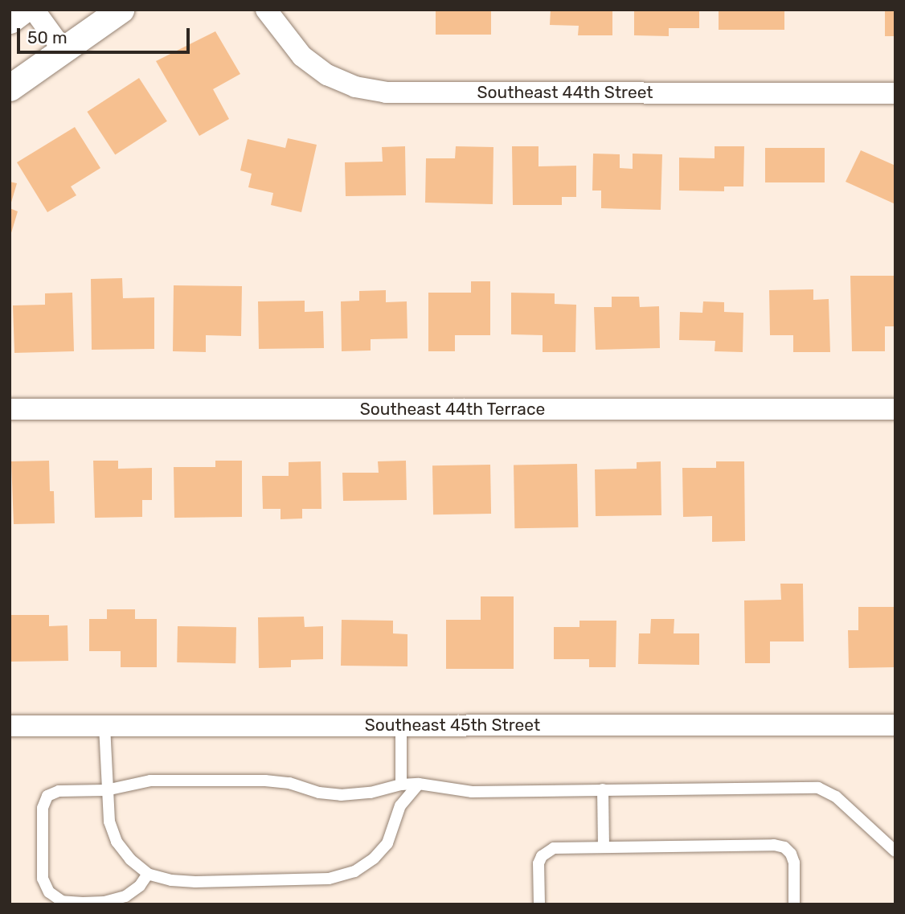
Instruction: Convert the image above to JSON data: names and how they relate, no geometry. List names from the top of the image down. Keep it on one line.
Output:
{"streets":{"street":["Southeast 44th Street","Southeast 44th Terrace","Southeast 45th Street"]},"scale_bar":"50 m"}
